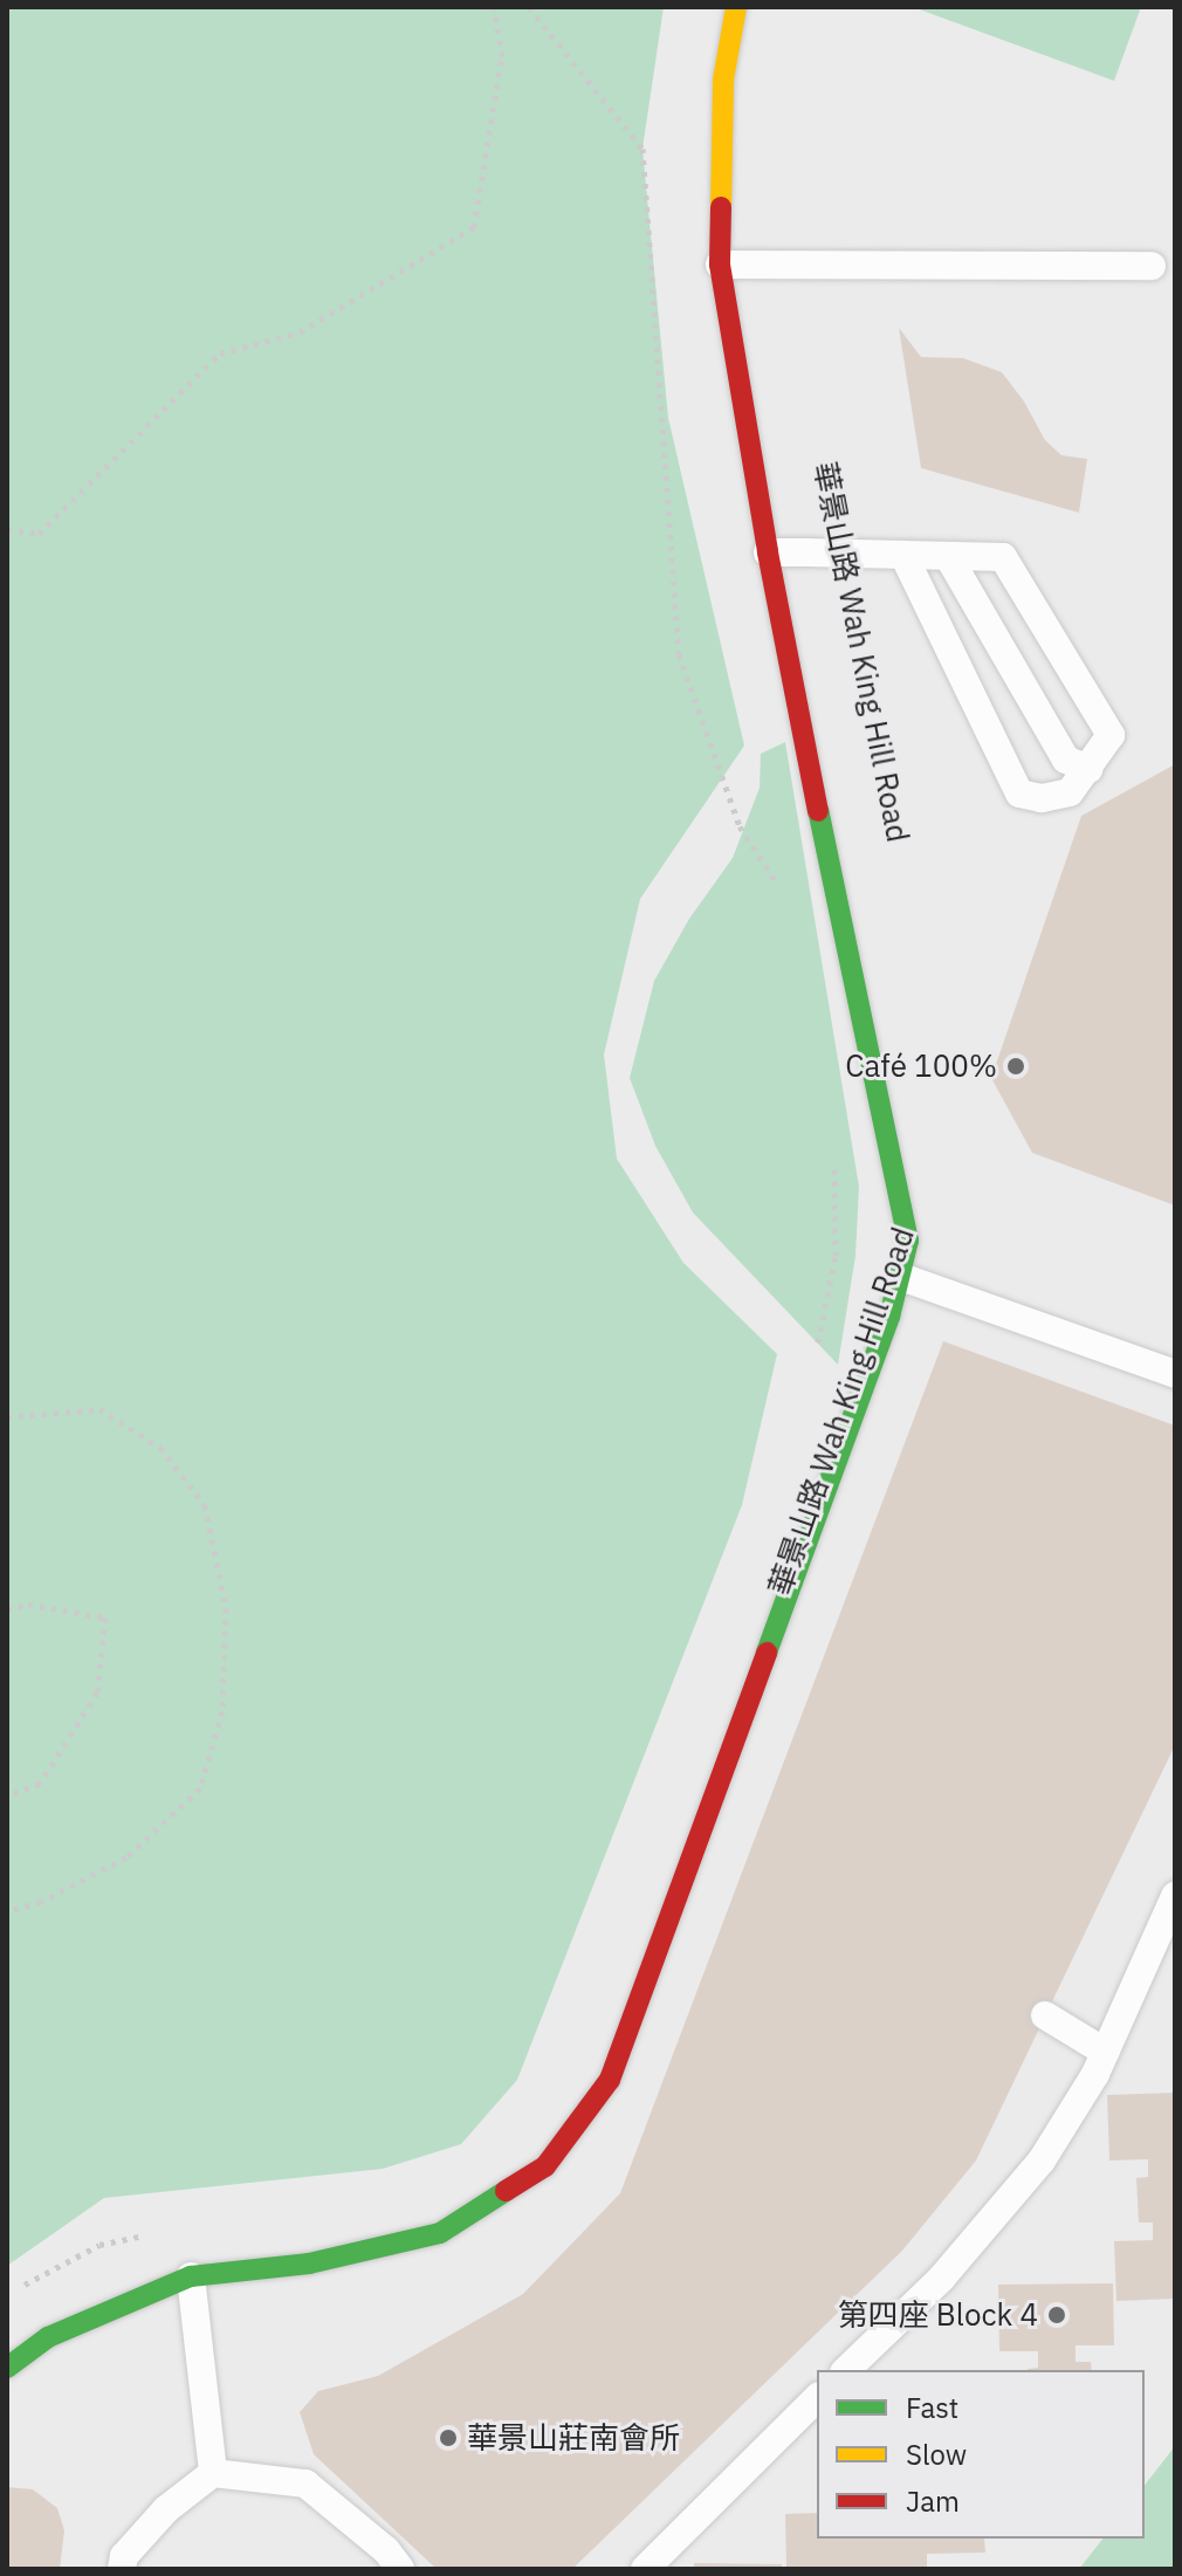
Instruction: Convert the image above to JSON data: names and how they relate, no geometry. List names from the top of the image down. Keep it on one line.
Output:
{"streets":{"street":["華景山路 Wah King Hill Road"]},"places":["Café 100%","第四座 Block 4","華景山莊南會所"],"legend":["Fast","Slow","Jam"]}
